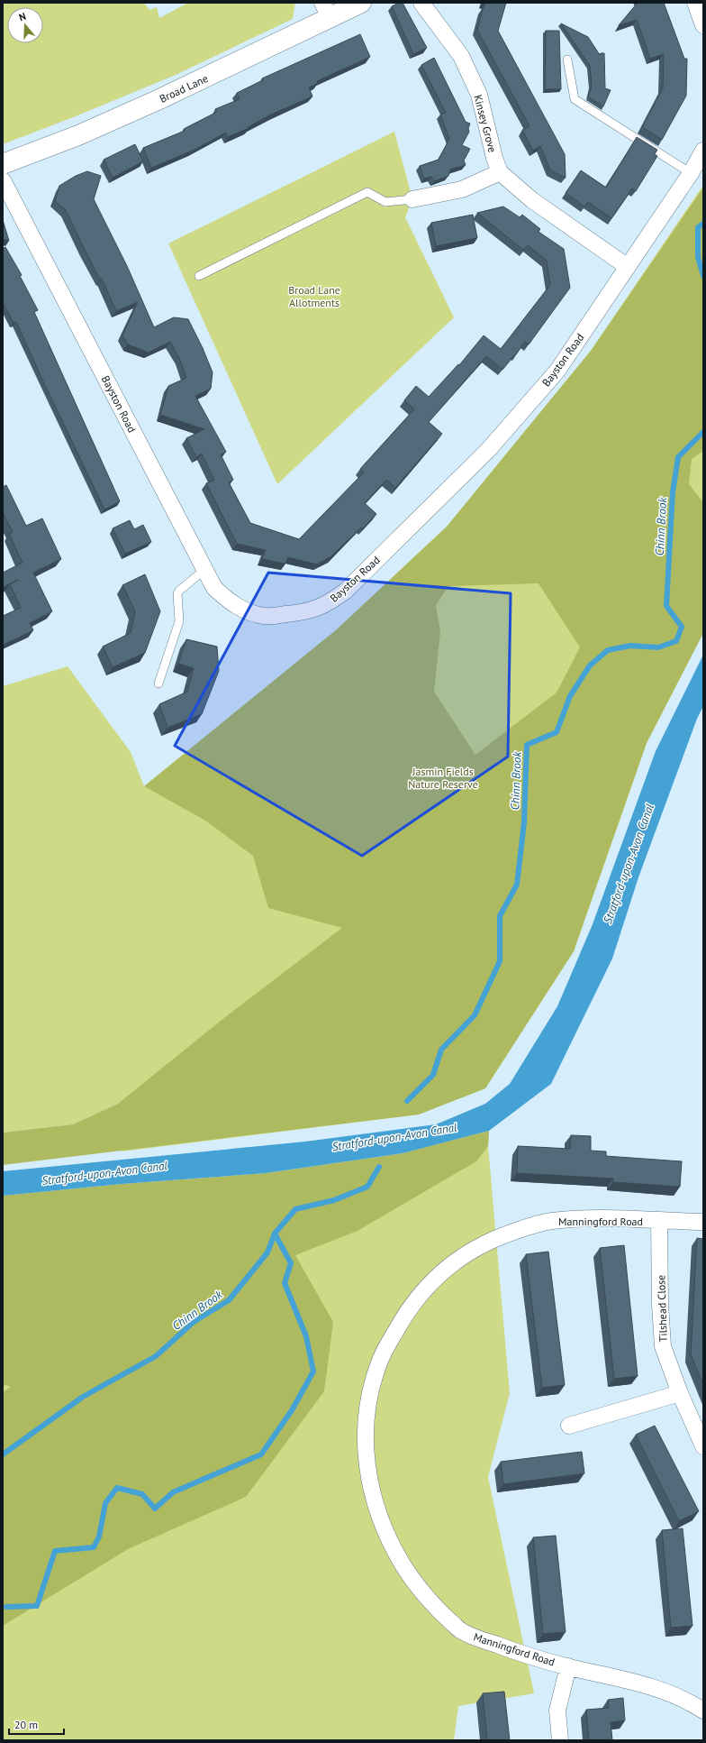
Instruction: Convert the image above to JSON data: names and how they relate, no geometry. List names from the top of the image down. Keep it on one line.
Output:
{"streets":{"street":["Broad Lane","Kinsey Grove","Bayston Road","Manningford Road","Tilshead Close"]},"crossings":[["Kinsey Grove","Bayston Road"],["Manningford Road","Tilshead Close"]],"water":["Chinn Brook","Stratford-upon-Avon Canal"],"parks":["Broad Lane Allotments","Jasmin Fields Nature Reserve"],"scale_bar":"20 m","north":"top"}
